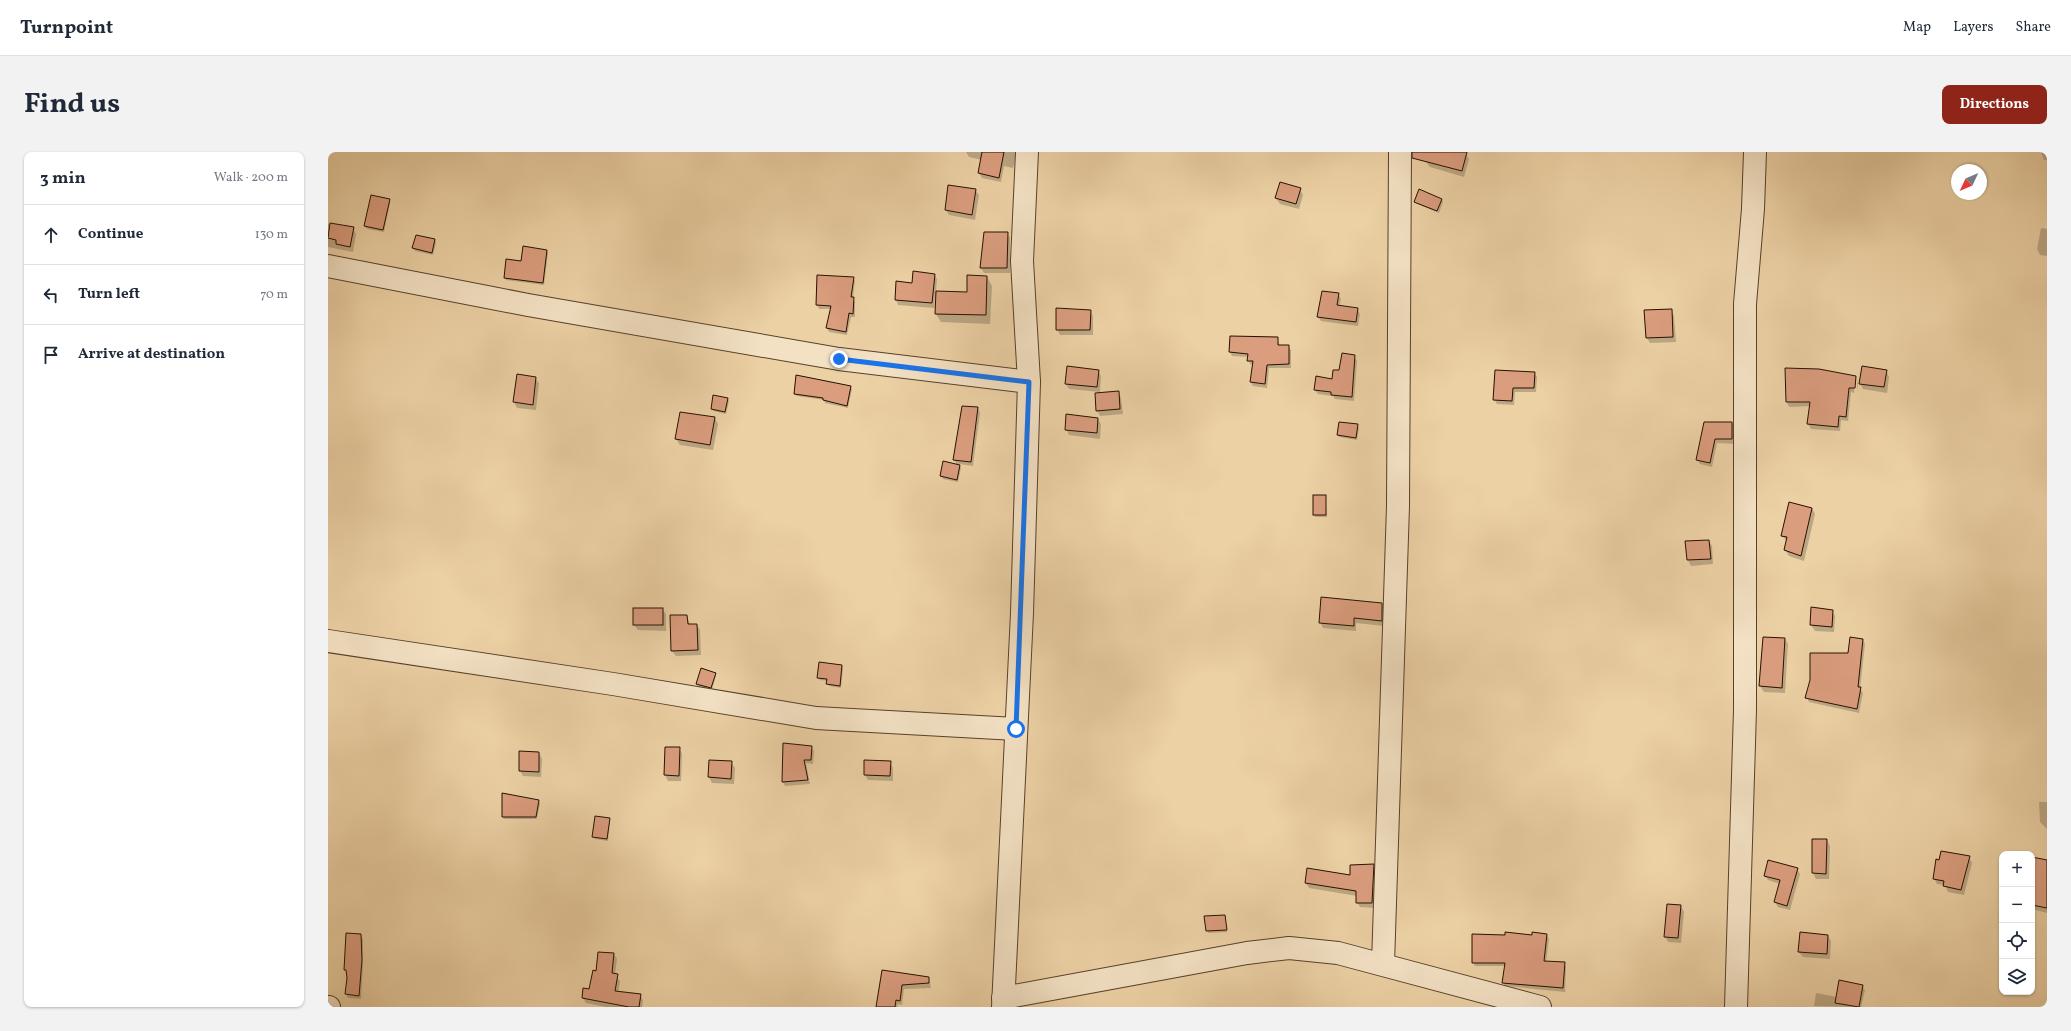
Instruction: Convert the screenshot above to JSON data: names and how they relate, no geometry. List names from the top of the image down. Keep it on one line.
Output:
{"north":"bottom left","page":{"header":"Turnpoint","nav":["Map","Layers","Share"],"title":"Find us","buttons":"Directions","heading":["3 min","Walk · 200 m"],"list":[["Continue","130 m"],["Turn left","70 m"],"Arrive at destination"],"map_buttons":["+","−"]}}
